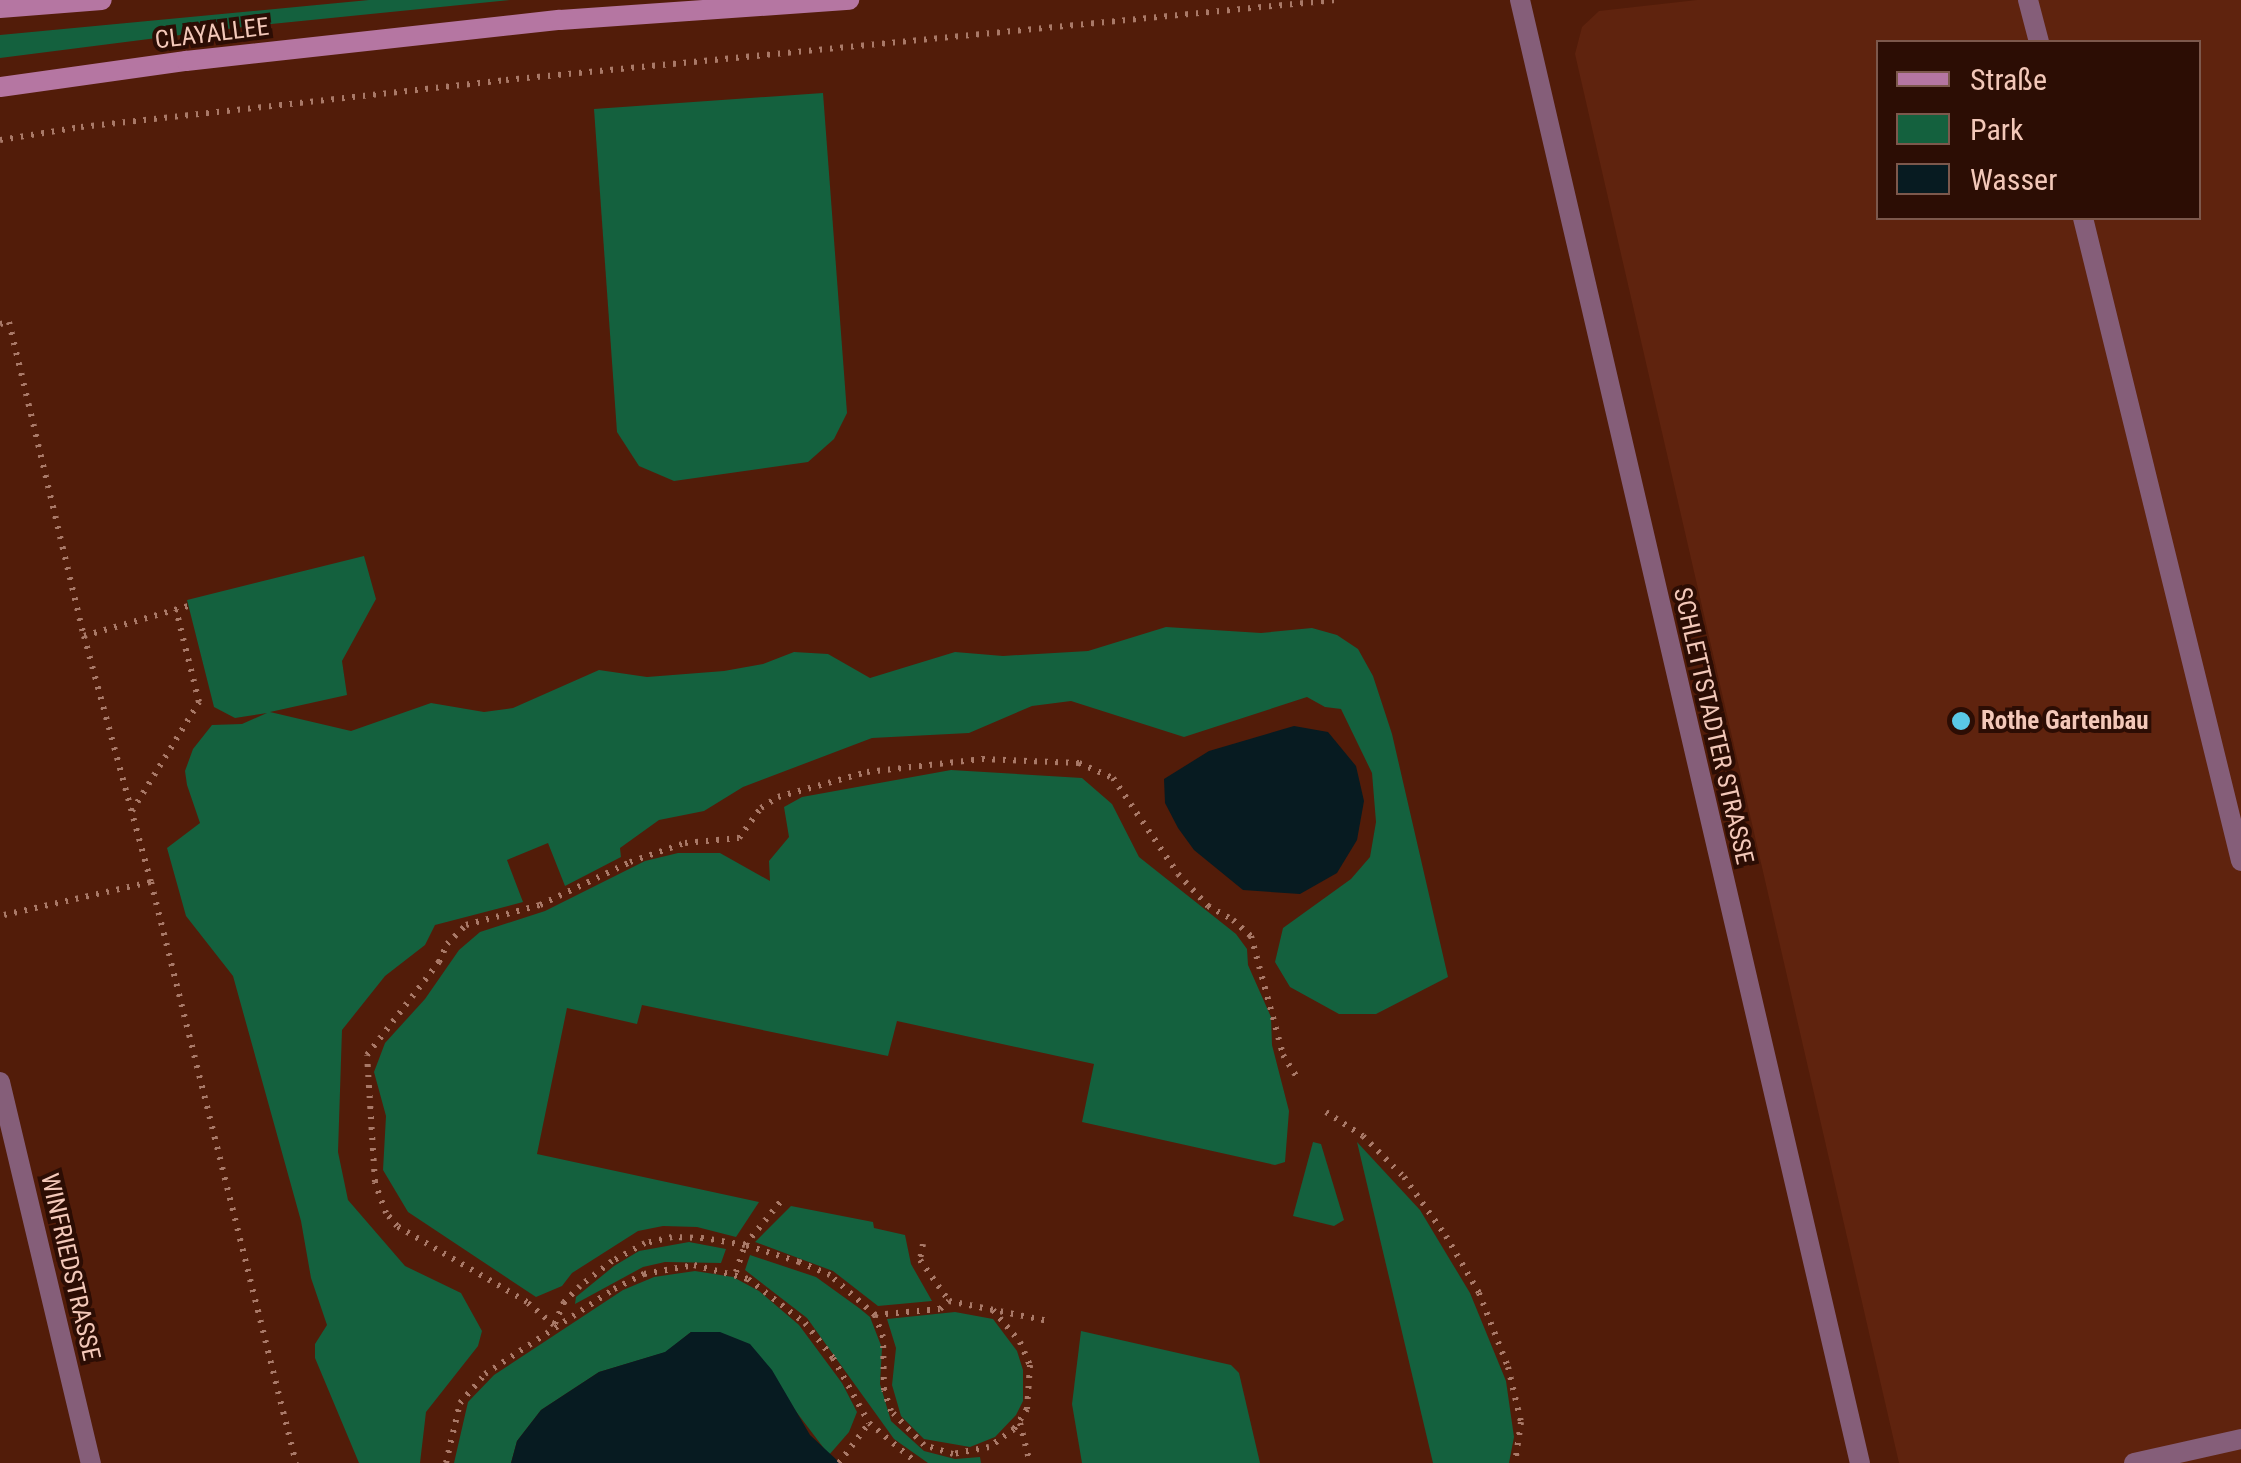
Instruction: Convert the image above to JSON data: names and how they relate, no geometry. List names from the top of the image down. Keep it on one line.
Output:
{"streets":{"main road":["CLAYALLEE"],"street":["SCHLETTSTADTER STRASSE","WINFRIEDSTRASSE"]},"places":["Rothe Gartenbau"],"legend":["Straße","Park","Wasser"]}
